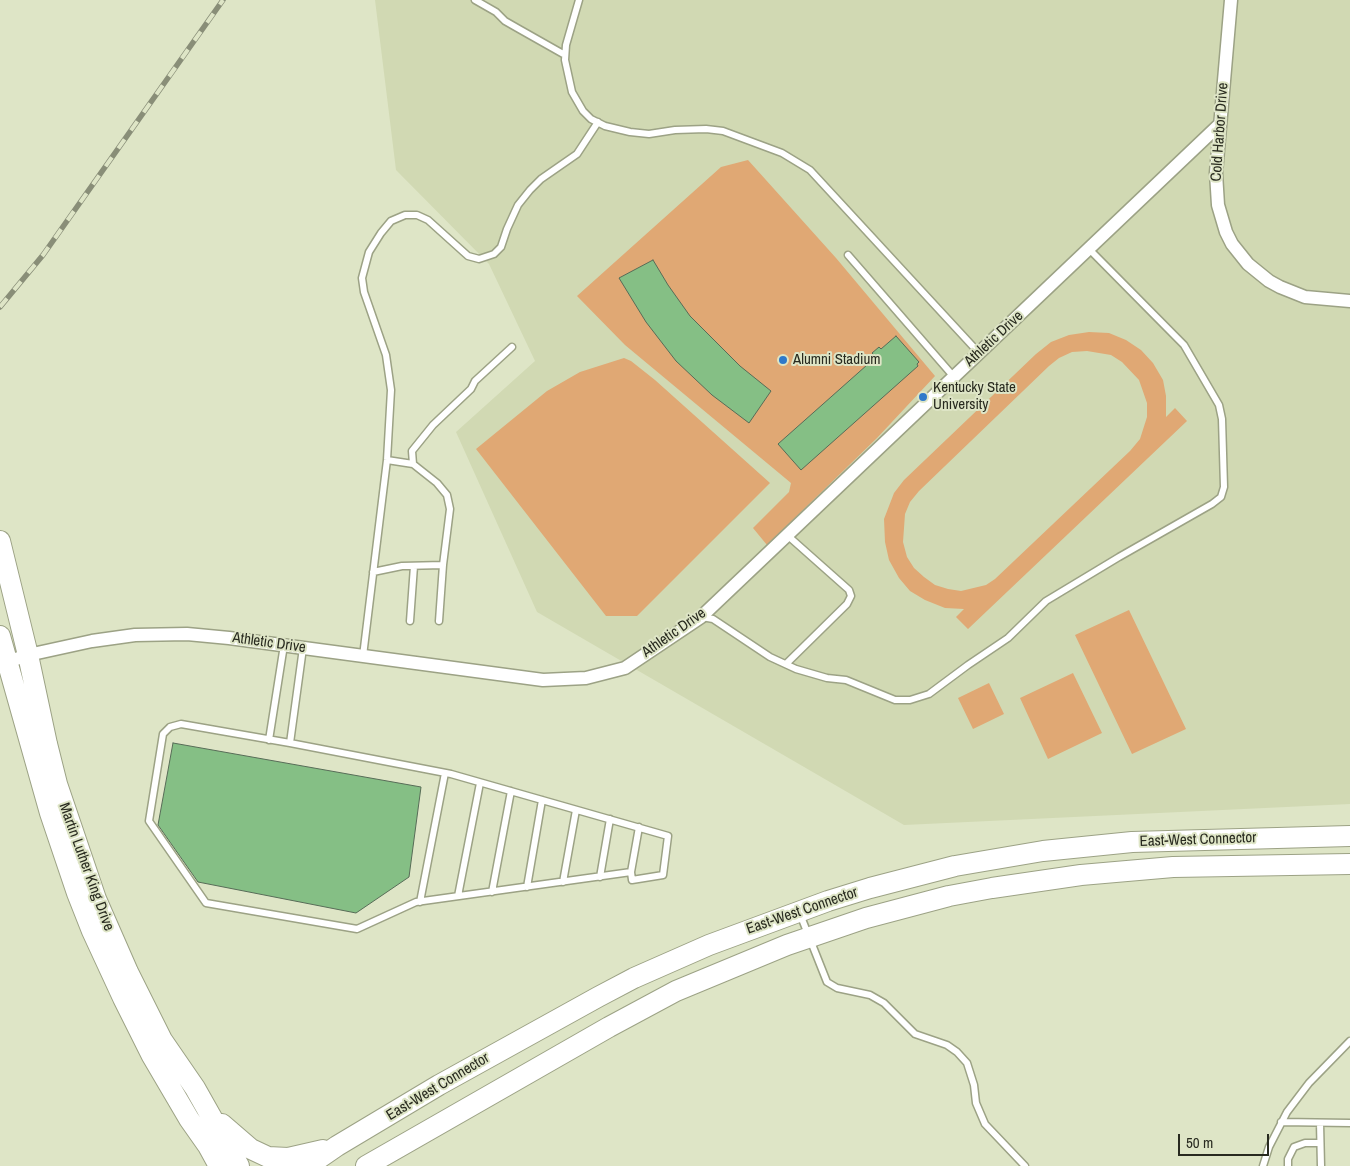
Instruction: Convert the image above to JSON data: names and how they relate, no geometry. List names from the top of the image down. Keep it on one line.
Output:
{"streets":{"main road":["East-West Connector","Martin Luther King Drive"],"street":["Cold Harbor Drive","Athletic Drive"]},"crossings":[["Cold Harbor Drive","Athletic Drive"],["Athletic Drive","Martin Luther King Drive"]],"places":["Alumni Stadium","Kentucky State University"],"scale_bar":"50 m"}
